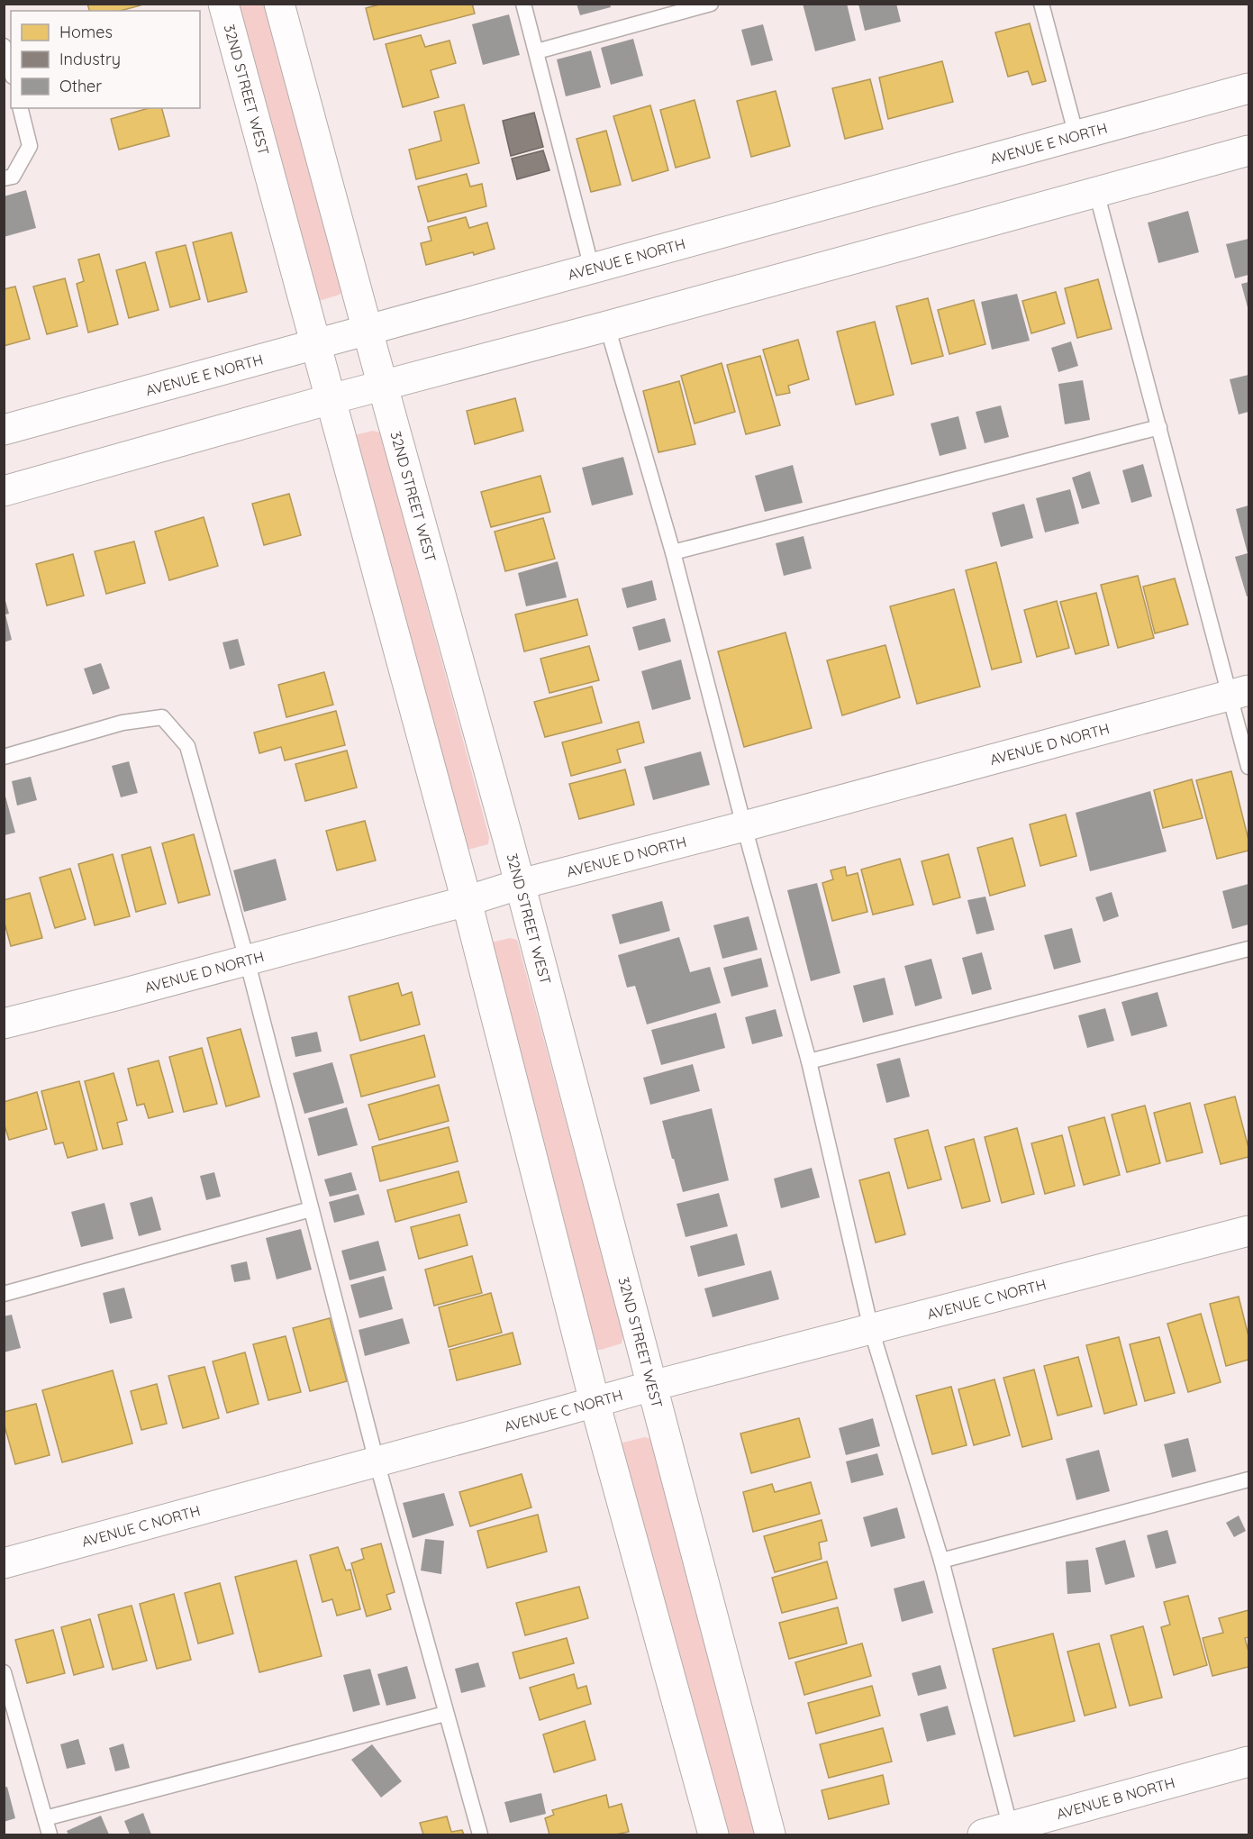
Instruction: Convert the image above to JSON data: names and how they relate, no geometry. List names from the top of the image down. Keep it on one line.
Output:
{"streets":{"street":["32ND STREET WEST","AVENUE E NORTH","AVENUE D NORTH","AVENUE C NORTH","AVENUE B NORTH"]},"crossings":[["32ND STREET WEST","AVENUE E NORTH"],["32ND STREET WEST","AVENUE D NORTH"],["32ND STREET WEST","AVENUE C NORTH"]],"legend":["Homes","Industry","Other"]}
